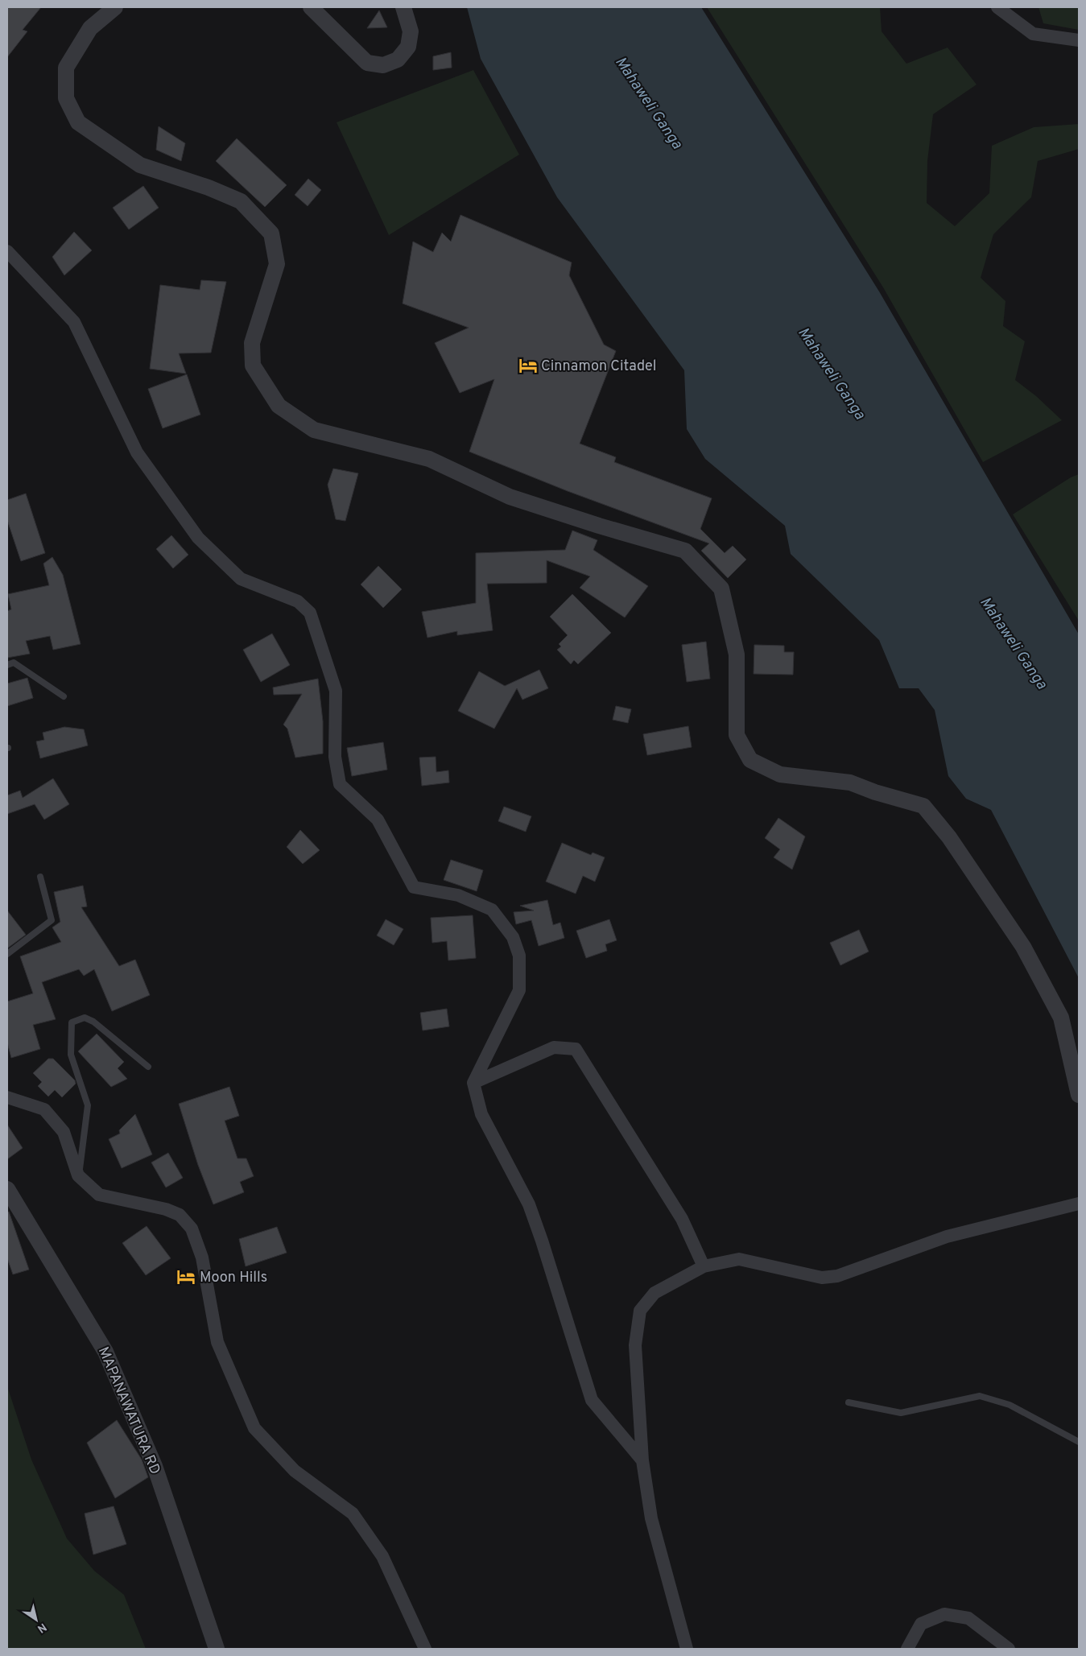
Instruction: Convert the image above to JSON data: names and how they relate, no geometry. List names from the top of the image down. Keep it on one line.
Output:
{"streets":{"street":["MAPANAWATURA RD"]},"water":["Mahaweli Ganga"],"places":{"hotel":["Cinnamon Citadel","Moon Hills"]},"north":"bottom right"}
